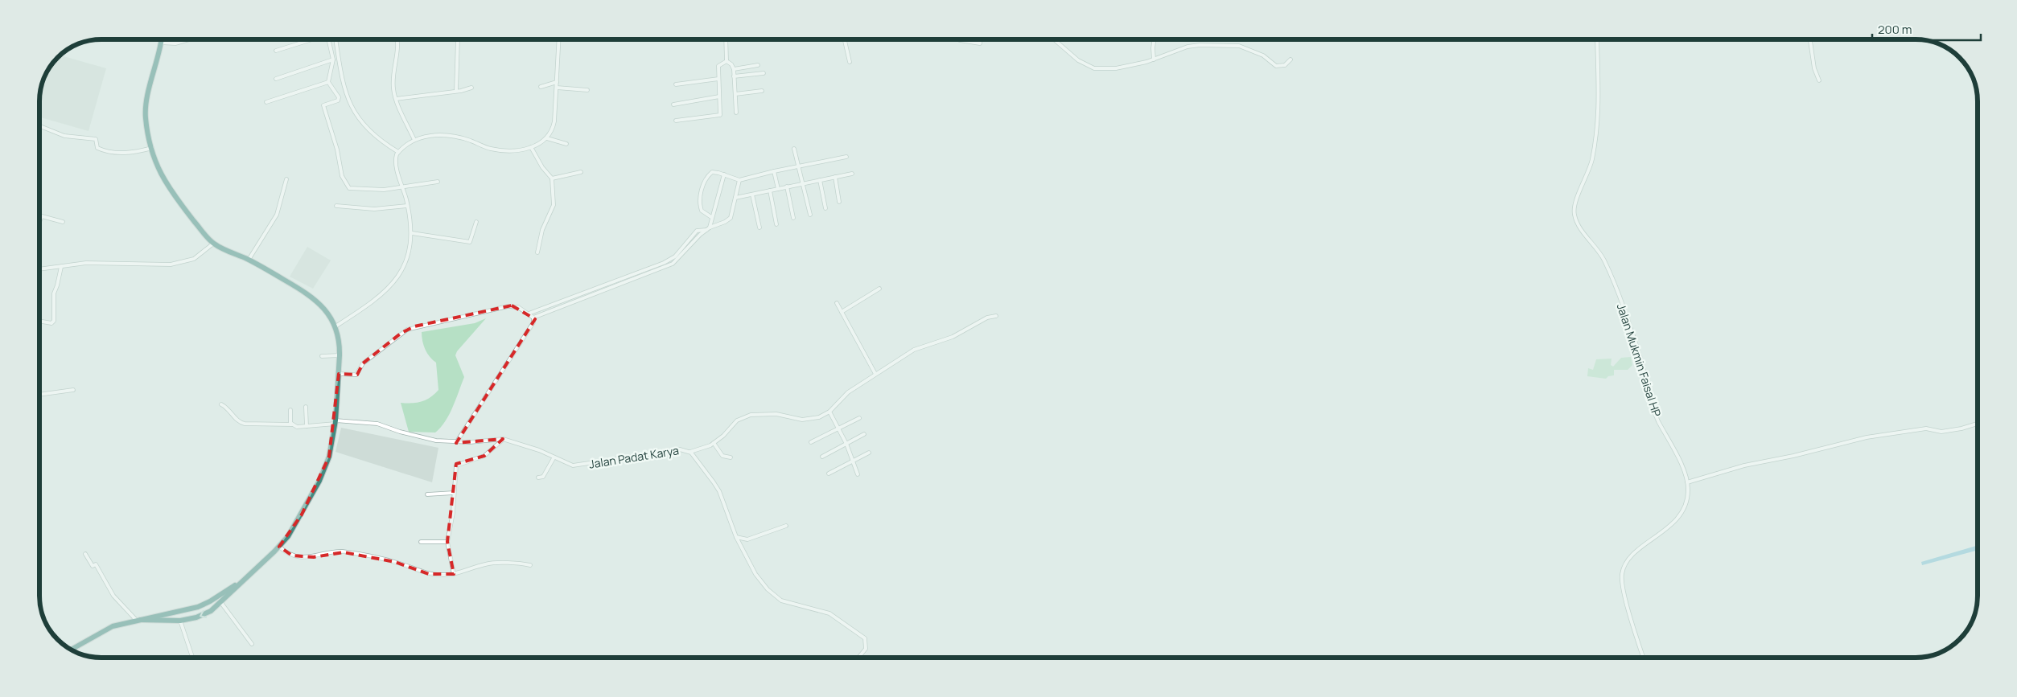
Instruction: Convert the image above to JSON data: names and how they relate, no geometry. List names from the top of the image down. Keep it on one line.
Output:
{"streets":{"street":["Jalan Mukmin Faisal HP","Jalan Padat Karya"]},"scale_bar":"200 m"}
